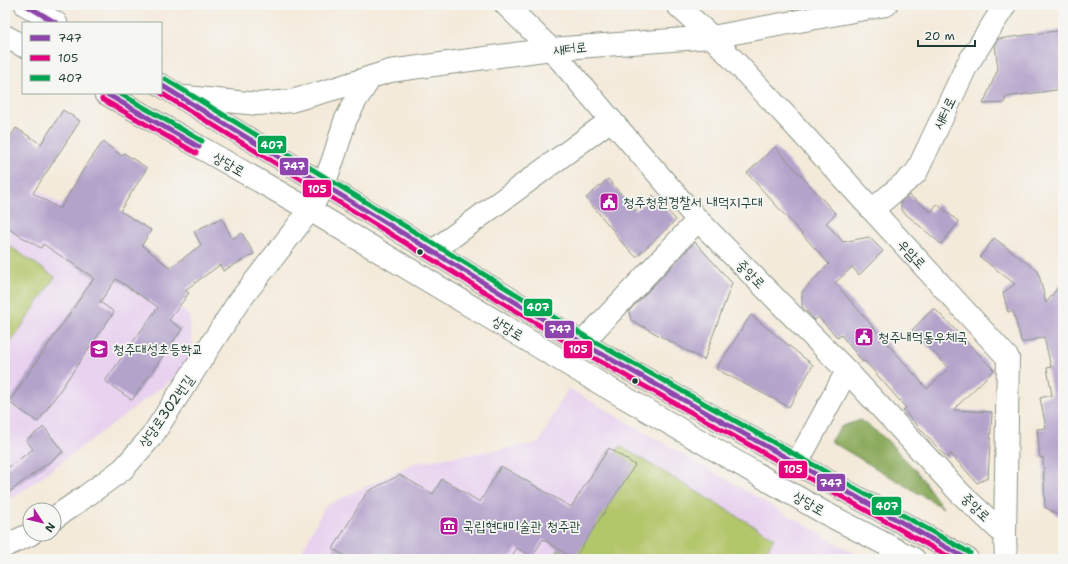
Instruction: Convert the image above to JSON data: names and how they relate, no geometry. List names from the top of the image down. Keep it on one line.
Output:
{"streets":{"street":["새터로","상당로","우암로","중앙로","상당로302번길"]},"crossings":[["새터로","상당로"],["새터로","우암로"],["새터로","중앙로"],["상당로","상당로302번길"],["우암로","중앙로"]],"places":{"public building":["청주청원경찰서 내덕지구대","청주내덕동우체국"],"school or university":["청주대성초등학교"],"museum":["국립현대미술관 청주관"]},"lines":["transit line 747","transit line 407","transit line 105"],"legend":["747","105","407"],"scale_bar":"20 m","north":"bottom right"}
